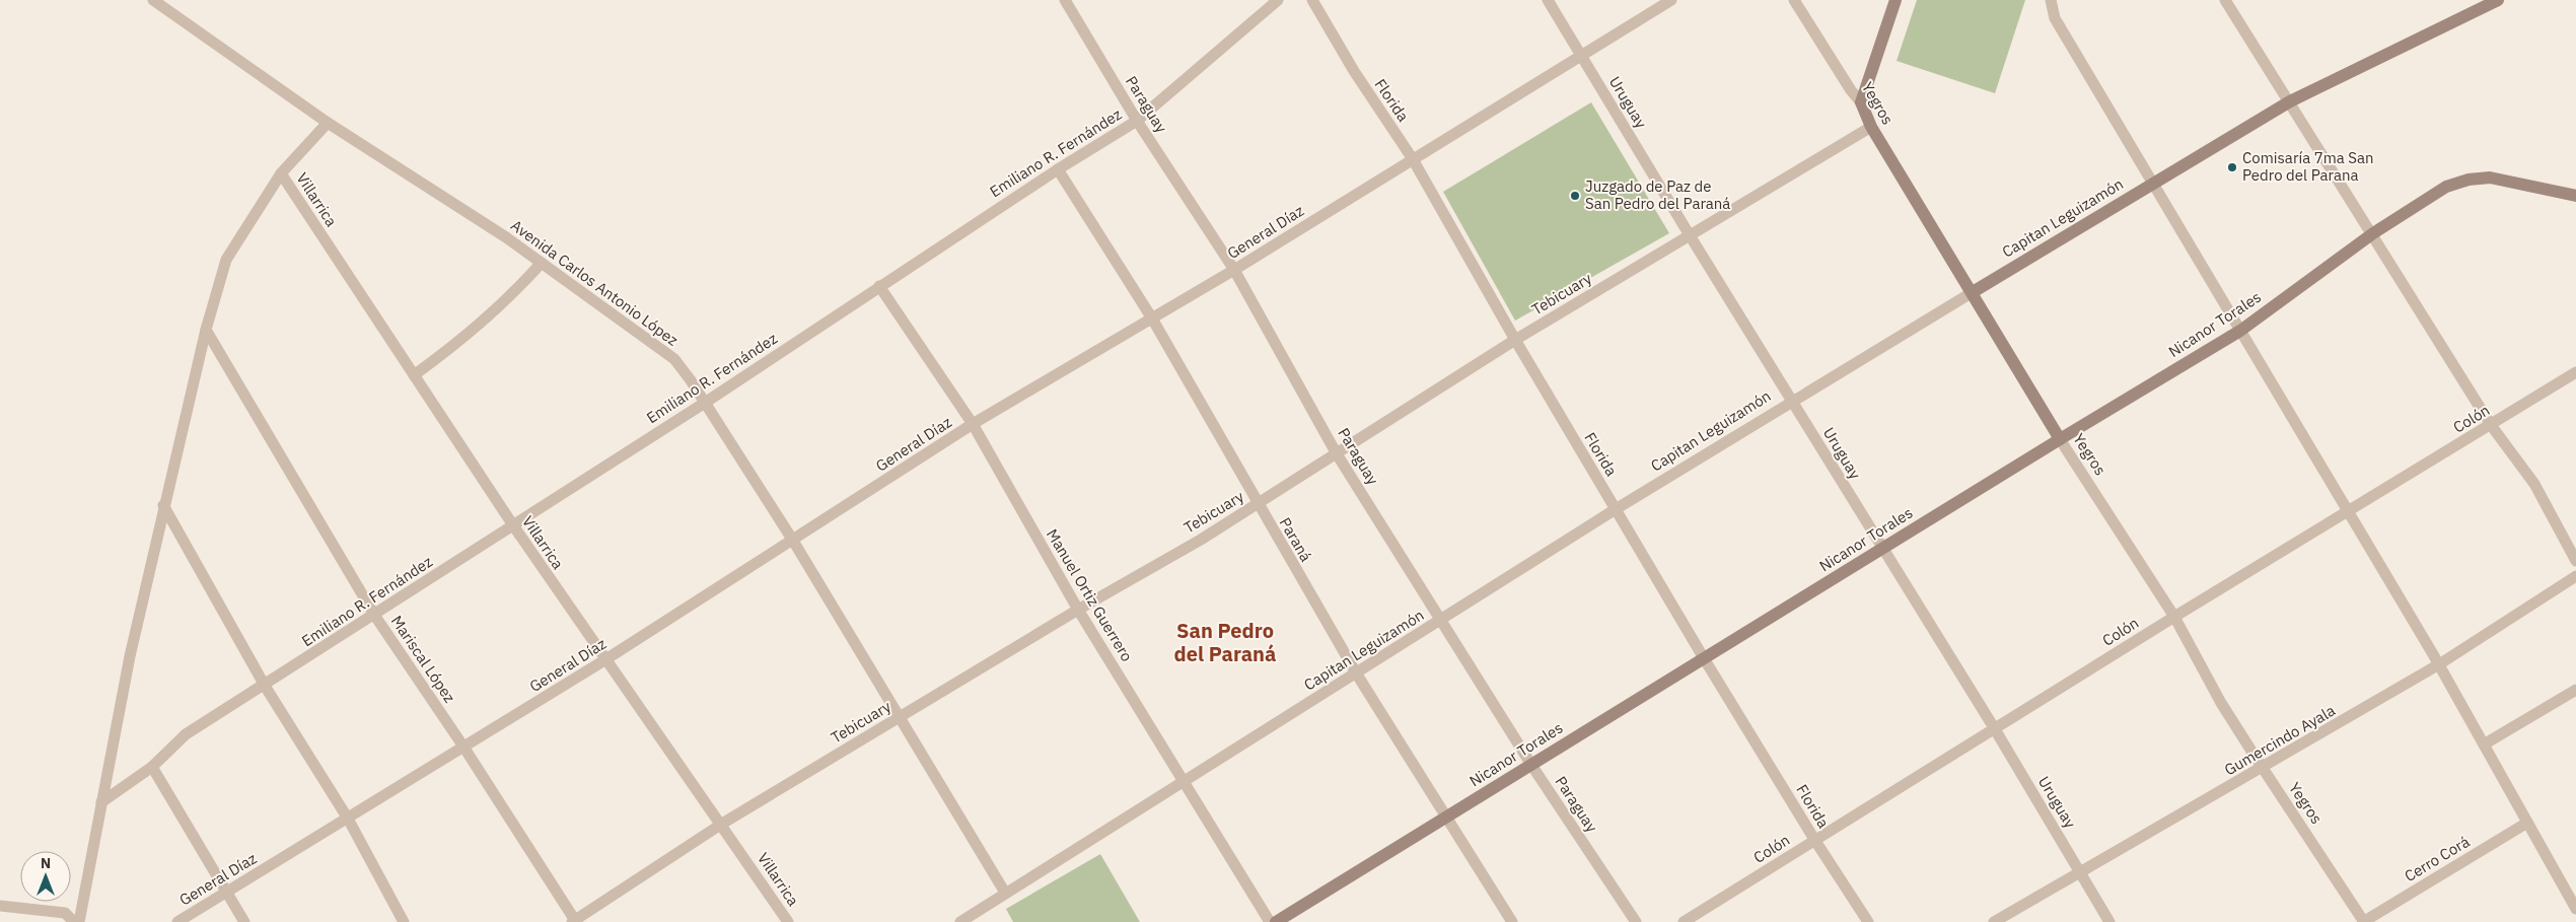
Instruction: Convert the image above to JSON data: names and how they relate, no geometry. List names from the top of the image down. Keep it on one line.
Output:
{"streets":{"street":["Florida","Uruguay","Yegros","Paraguay","Emiliano R. Fernández","Villarrica","Capitan Leguizamón","General Díaz","Avenida Carlos Antonio López","Tebicuary","Nicanor Torales","Colón","Paraná","Manuel Ortiz Guerrero","Mariscal López","Gumercindo Ayala","Cerro Corá"]},"crossings":[["Florida","Capitan Leguizamón"],["Florida","General Díaz"],["Florida","Tebicuary"],["Florida","Nicanor Torales"],["Florida","Colón"],["Uruguay","Capitan Leguizamón"],["Uruguay","General Díaz"],["Uruguay","Tebicuary"],["Uruguay","Nicanor Torales"],["Uruguay","Colón"],["Uruguay","Gumercindo Ayala"],["Yegros","Capitan Leguizamón"],["Yegros","Tebicuary"],["Yegros","Nicanor Torales"],["Yegros","Colón"],["Yegros","Gumercindo Ayala"],["Yegros","Cerro Corá"],["Paraguay","Emiliano R. Fernández"],["Paraguay","Capitan Leguizamón"],["Paraguay","General Díaz"],["Paraguay","Tebicuary"],["Paraguay","Nicanor Torales"],["Emiliano R. Fernández","Villarrica"],["Emiliano R. Fernández","Avenida Carlos Antonio López"],["Emiliano R. Fernández","Paraná"],["Emiliano R. Fernández","Manuel Ortiz Guerrero"],["Emiliano R. Fernández","Mariscal López"],["Villarrica","General Díaz"],["Villarrica","Tebicuary"],["Capitan Leguizamón","Avenida Carlos Antonio López"],["Capitan Leguizamón","Paraná"],["Capitan Leguizamón","Manuel Ortiz Guerrero"],["General Díaz","Avenida Carlos Antonio López"],["General Díaz","Paraná"],["General Díaz","Manuel Ortiz Guerrero"],["General Díaz","Mariscal López"],["Avenida Carlos Antonio López","Tebicuary"],["Tebicuary","Paraná"],["Tebicuary","Manuel Ortiz Guerrero"],["Tebicuary","Mariscal López"],["Nicanor Torales","Paraná"]],"districts":["San Pedro del Paraná"],"places":["Comisaría 7ma San Pedro del Parana","Juzgado de Paz de San Pedro del Paraná"],"north":"top"}
